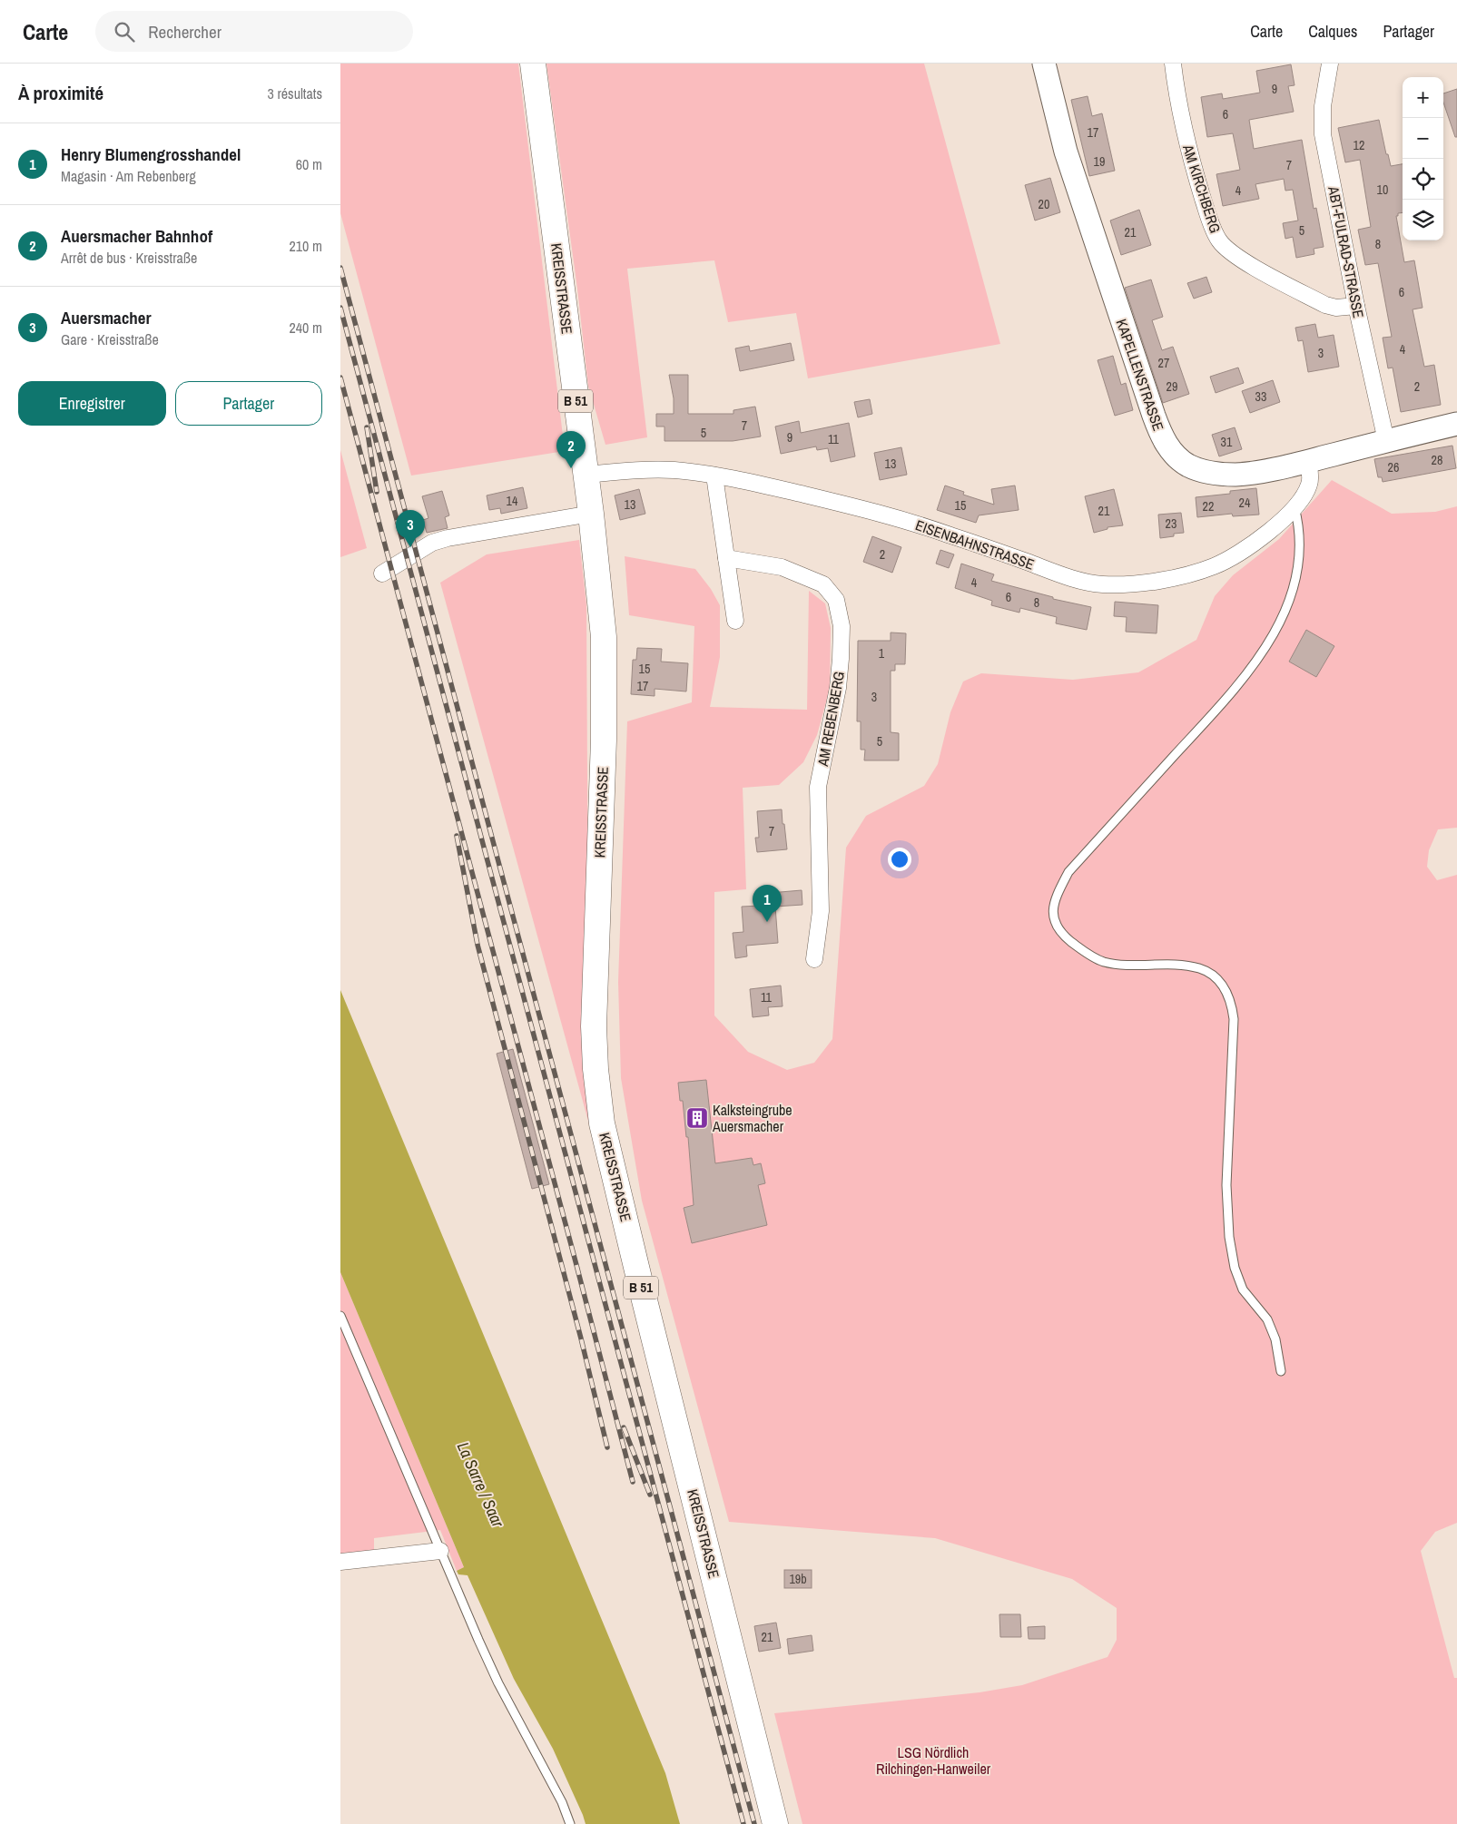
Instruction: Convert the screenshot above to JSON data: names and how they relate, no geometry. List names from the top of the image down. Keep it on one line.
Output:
{"streets":{"main road":["KREISSTRASSE","B 51"],"street":["AM KIRCHBERG","ABT-FULRAD-STRASSE","KAPELLENSTRASSE","EISENBAHNSTRASSE","AM REBENBERG"]},"crossings":[["AM KIRCHBERG","ABT-FULRAD-STRASSE"],["ABT-FULRAD-STRASSE","KAPELLENSTRASSE"],["KREISSTRASSE","EISENBAHNSTRASSE"],["KAPELLENSTRASSE","EISENBAHNSTRASSE"]],"water":["La Sarre / Saar"],"parks":["LSG Nördlich Rilchingen-Hanweiler"],"places":{"building":["Kalksteingrube Auersmacher"]},"house_numbers":["9","6","17","12","19","7","10","4","20","5","21","8","6","4","3","27","29","2","33","7","5","9","11","31","28","13","26","14","24","13","15","22","21","23","2","4","6","8","1","15","17","3","5","7","11","19b","21"],"page":{"header":"Carte","search":"Rechercher","nav":["Carte","Calques","Partager"],"heading":["À proximité","3 résultats"],"map_buttons":["+","−"],"list":[{"mark":"1","name":"Henry Blumengrosshandel","note":"Magasin · Am Rebenberg","value":"60 m"},{"mark":"2","name":"Auersmacher Bahnhof","note":"Arrêt de bus · Kreisstraße","value":"210 m"},{"mark":"3","name":"Auersmacher","note":"Gare · Kreisstraße","value":"240 m"}],"buttons":["Enregistrer","Partager"],"pins":["2","3","1"]}}
